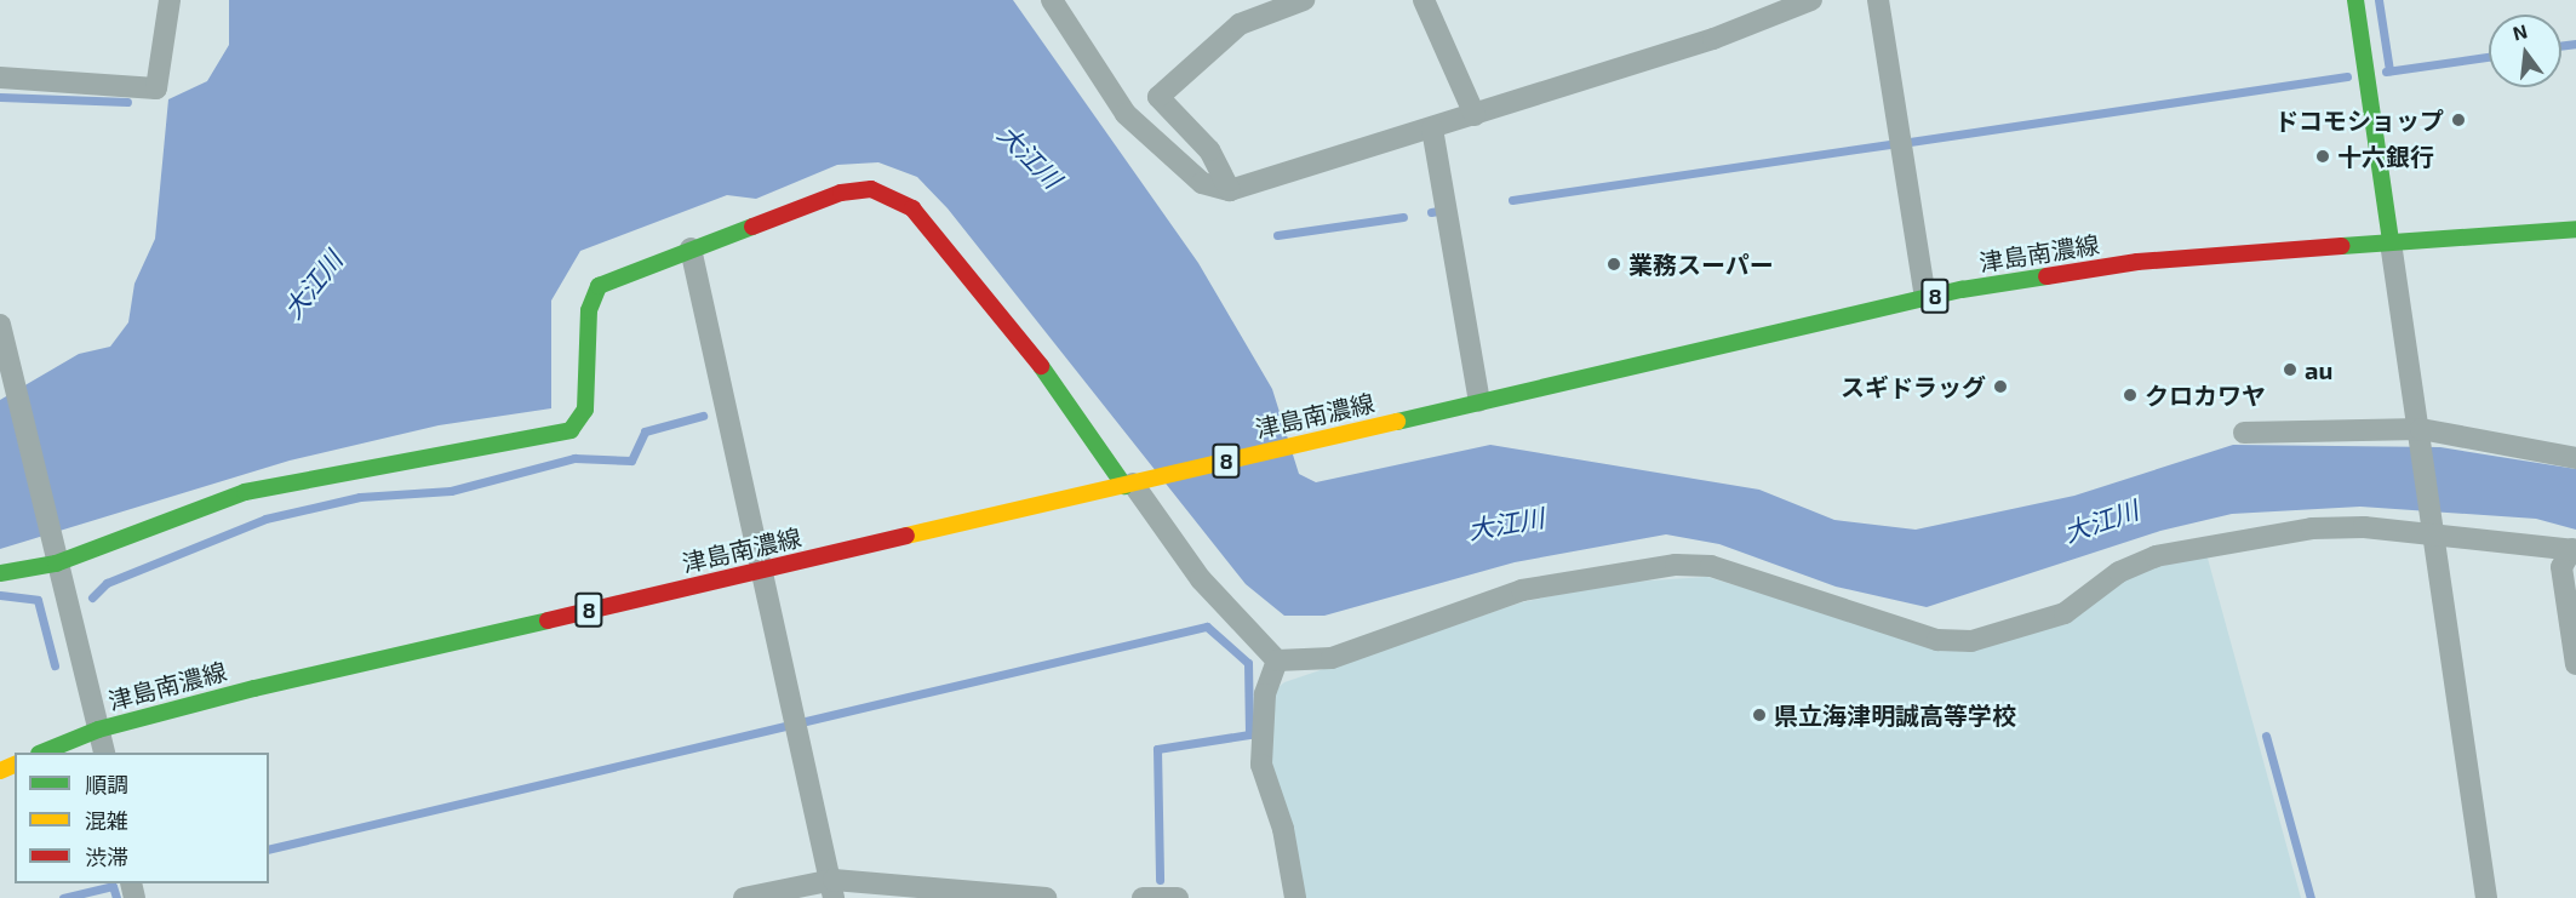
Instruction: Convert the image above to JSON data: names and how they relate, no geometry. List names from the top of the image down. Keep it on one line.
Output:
{"streets":{"main road":["津島南濃線","8"]},"water":["大江川"],"places":["ドコモショップ","十六銀行","業務スーパー","au","スギドラッグ","クロカワヤ","県立海津明誠高等学校"],"legend":["順調","混雑","渋滞"],"north":"top"}
